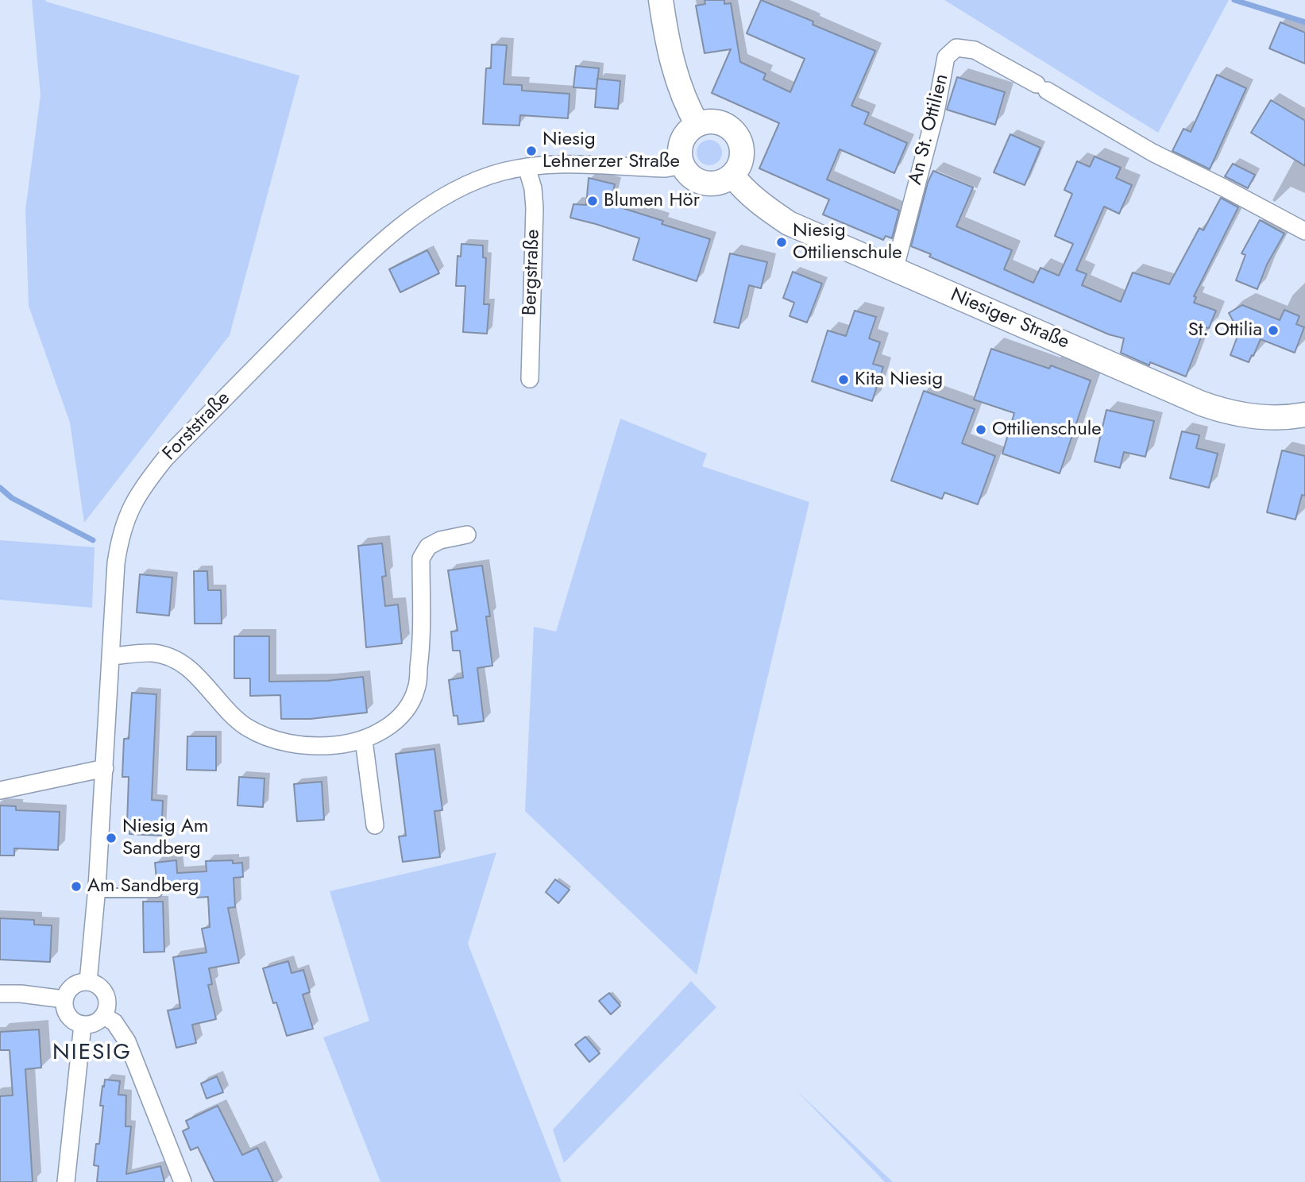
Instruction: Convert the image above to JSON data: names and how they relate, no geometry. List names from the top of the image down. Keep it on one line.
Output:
{"streets":{"main road":["Niesiger Straße"],"street":["An St. Ottilien","Bergstraße","Forststraße"]},"crossings":[["An St. Ottilien","Niesiger Straße"],["Bergstraße","Forststraße"],["Niesiger Straße","Forststraße"]],"districts":["NIESIG"],"places":["Niesig Lehnerzer Straße","Blumen Hör","Niesig Ottilienschule","St. Ottilia","Kita Niesig","Ottilienschule","Niesig Am Sandberg","Am Sandberg"]}
